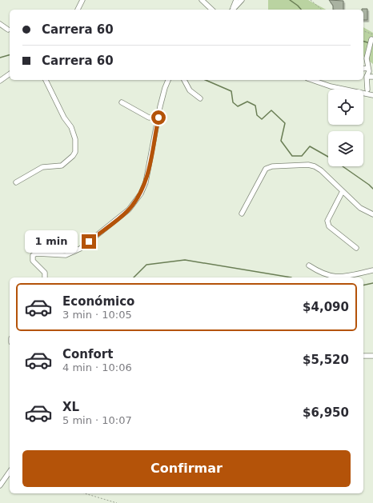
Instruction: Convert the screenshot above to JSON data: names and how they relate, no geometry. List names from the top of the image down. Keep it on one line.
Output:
{"page":{"banner":["Carrera 60","Carrera 60"],"bubble":"1 min","list":[{"name":"Económico","note":"3 min · 10:05","value":"$4,090"},{"name":"Confort","note":"4 min · 10:06","value":"$5,520"},{"name":"XL","note":"5 min · 10:07","value":"$6,950"}],"buttons":"Confirmar"}}
